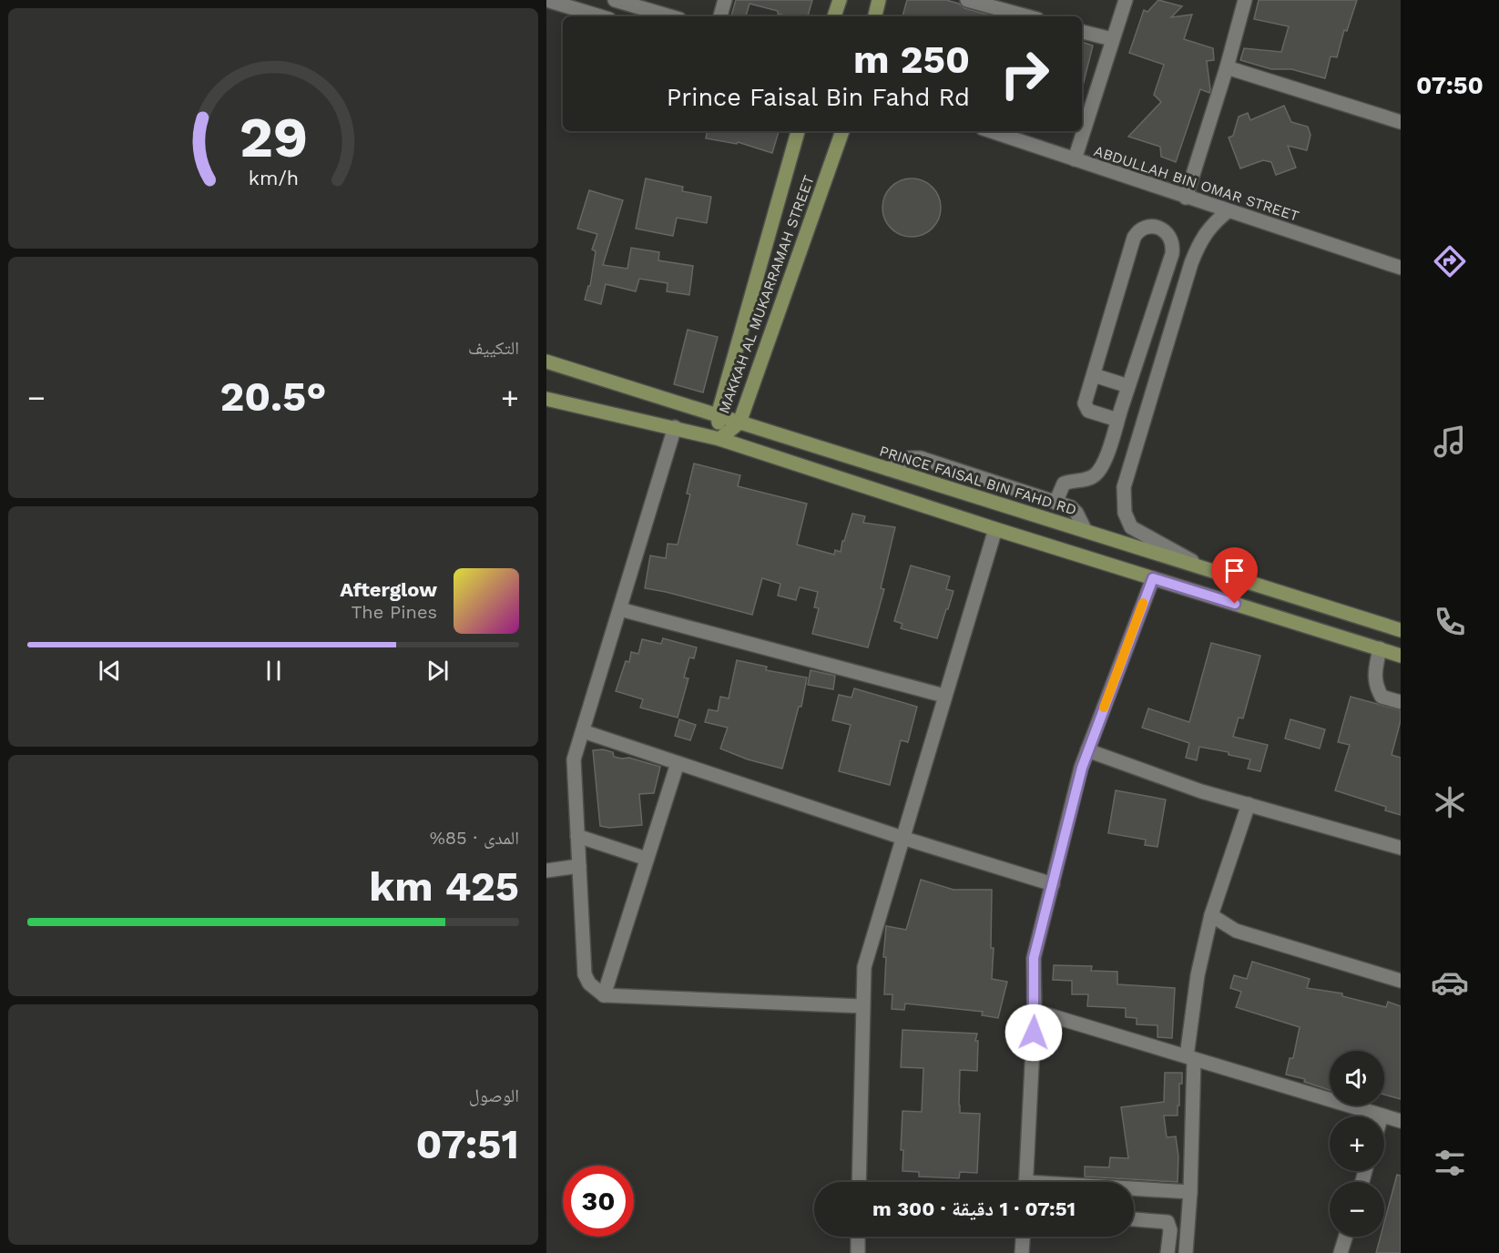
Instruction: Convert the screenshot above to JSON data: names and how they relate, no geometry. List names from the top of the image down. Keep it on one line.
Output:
{"streets":{"main road":["MAKKAH AL MUKARRAMAH STREET","PRINCE FAISAL BIN FAHD RD"],"street":["ABDULLAH BIN OMAR STREET"]},"crossings":[["MAKKAH AL MUKARRAMAH STREET","PRINCE FAISAL BIN FAHD RD"]],"page":{"tabs":"07:50","turn":["250 m","Prince Faisal Bin Fahd Rd"],"tile":["التكييف",["المدى · 85%","425 km"],["الوصول","07:51"]],"heat":["−","20.5°","+"],"song":["Afterglow","The Pines"],"map_buttons":["+","−"],"limit":"30","trip":"07:51 · 1 دقيقة · 300 m","gauge":["29","km/h"]}}
